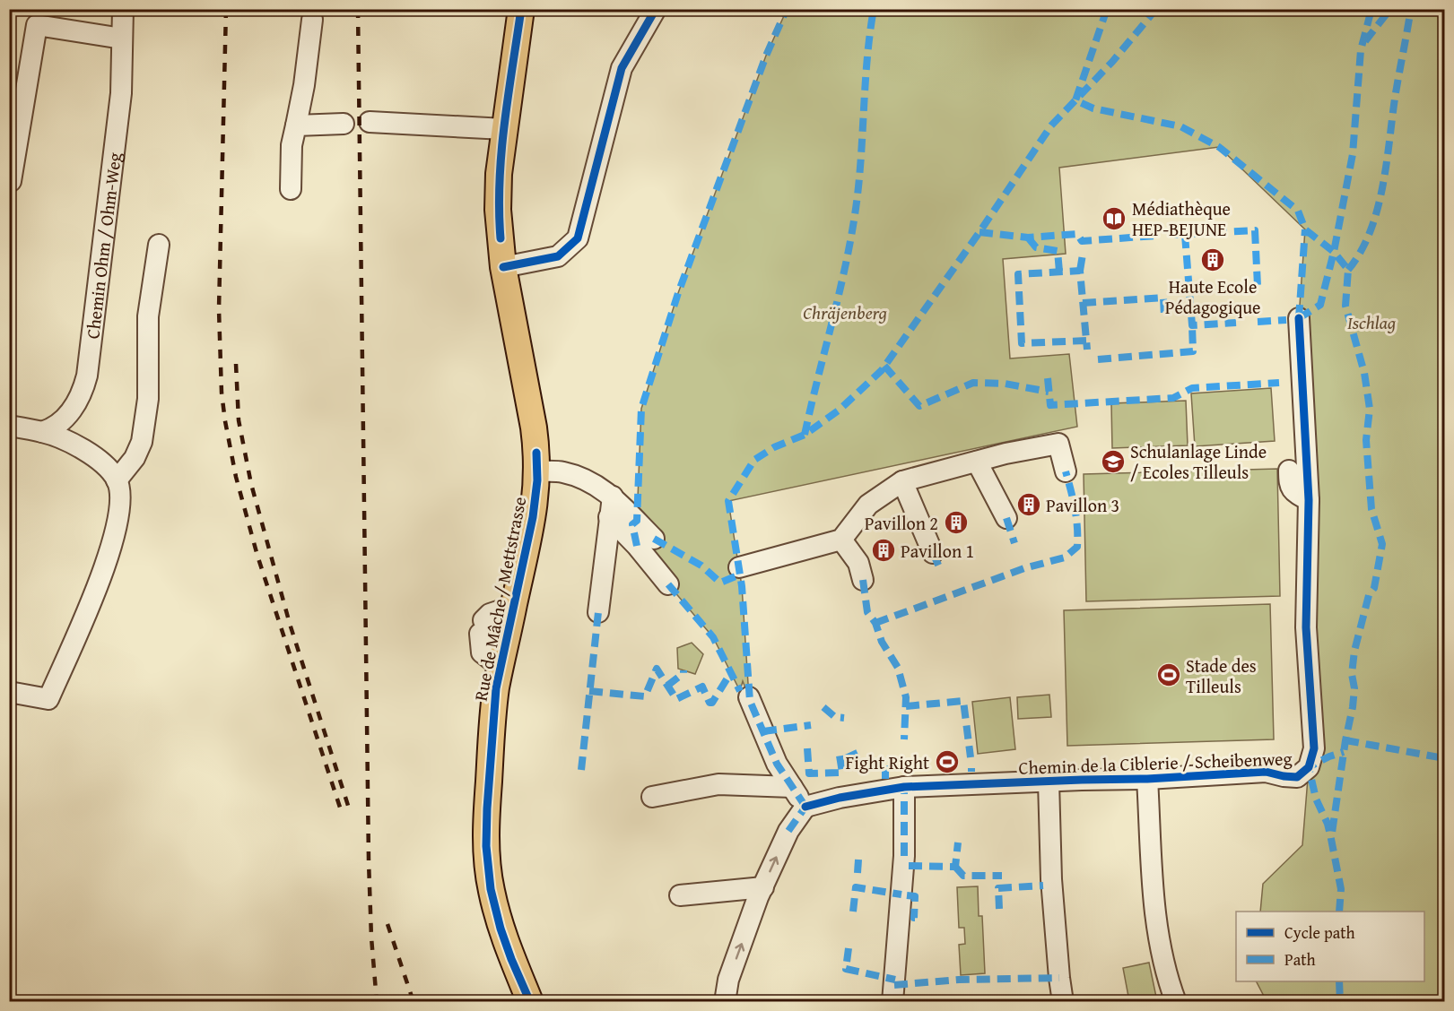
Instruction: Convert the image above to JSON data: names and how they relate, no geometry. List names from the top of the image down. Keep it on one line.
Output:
{"streets":{"main road":["Rue de Mâche / Mettstrasse"],"street":["Chemin Ohm / Ohm-Weg","Chemin de la Ciblerie / Scheibenweg"]},"parks":["Chräjenberg","Ischlag"],"places":{"library":["Médiathèque HEP-BEJUNE"],"building":["Haute Ecole Pédagogique","Pavillon 3","Pavillon 2","Pavillon 1"],"school or university":["Schulanlage Linde / Ecoles Tilleuls"],"sports":["Stade des Tilleuls","Fight Right"]},"legend":["Cycle path","Path"]}
